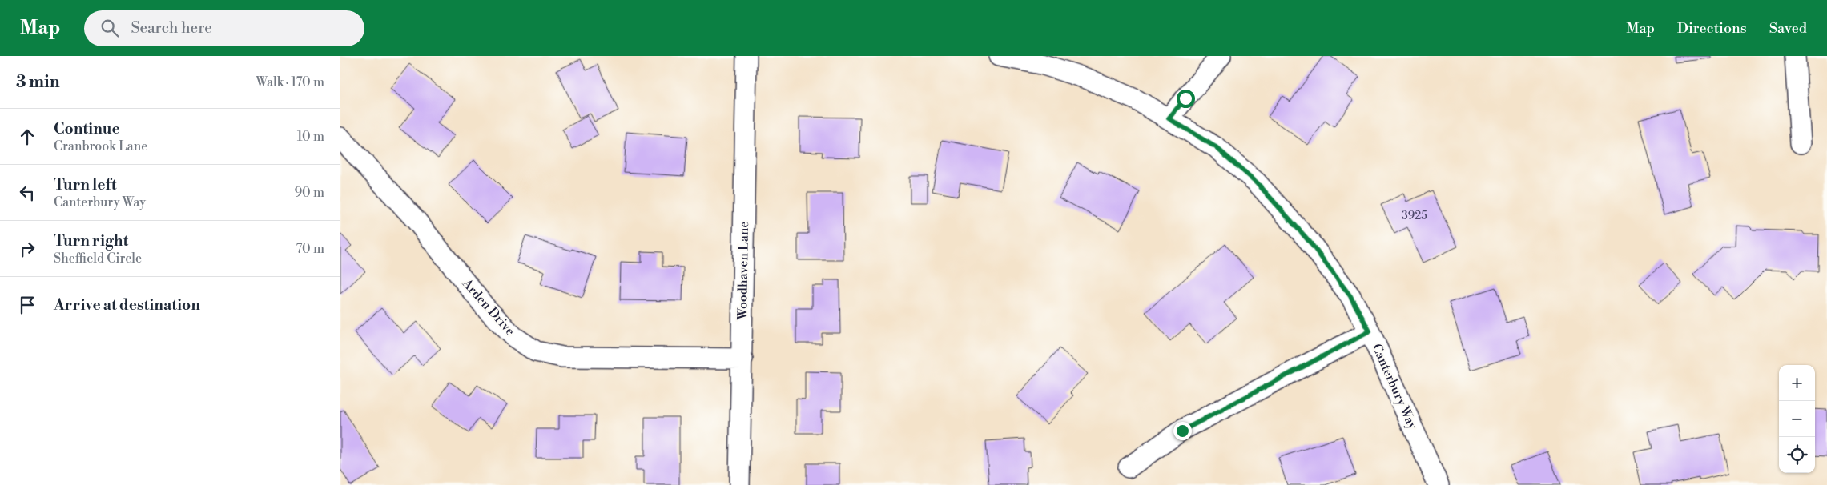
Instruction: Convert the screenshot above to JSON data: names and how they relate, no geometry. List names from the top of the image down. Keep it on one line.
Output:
{"streets":{"street":["Woodhaven Lane","Arden Drive","Canterbury Way"]},"crossings":[["Woodhaven Lane","Arden Drive"]],"house_numbers":["3925"],"page":{"header":"Map","search":"Search here","nav":["Map","Directions","Saved"],"heading":["3 min","Walk · 170 m"],"list":[["Continue","Cranbrook Lane","10 m"],["Turn left","Canterbury Way","90 m"],["Turn right","Sheffield Circle","70 m"],"Arrive at destination"],"map_buttons":["+","−"]}}
